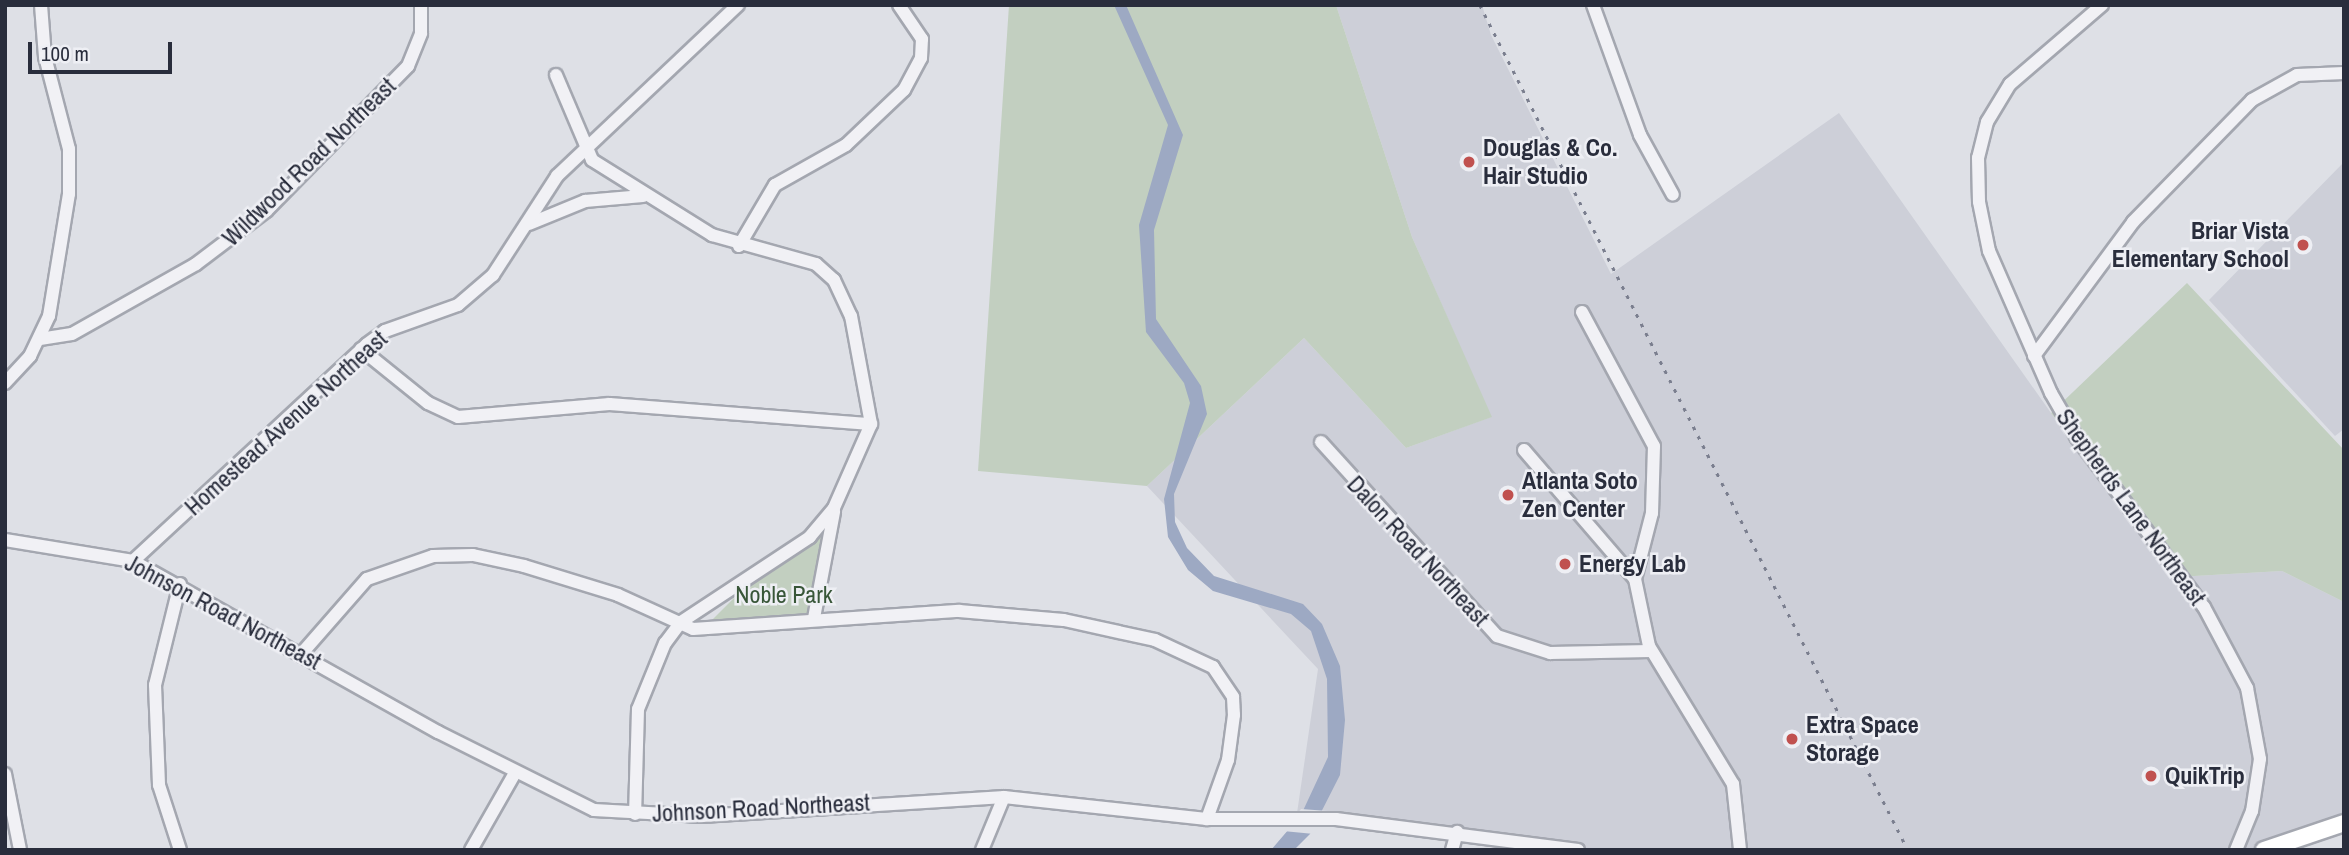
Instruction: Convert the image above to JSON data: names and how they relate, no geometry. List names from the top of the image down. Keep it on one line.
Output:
{"streets":{"street":["Wildwood Road Northeast","Homestead Avenue Northeast","Shepherds Lane Northeast","Dalon Road Northeast","Johnson Road Northeast"]},"crossings":[["Homestead Avenue Northeast","Johnson Road Northeast"]],"parks":["Noble Park"],"places":["Douglas & Co. Hair Studio","Briar Vista Elementary School","Atlanta Soto Zen Center","Energy Lab","Extra Space Storage","QuikTrip"],"scale_bar":"100 m"}
